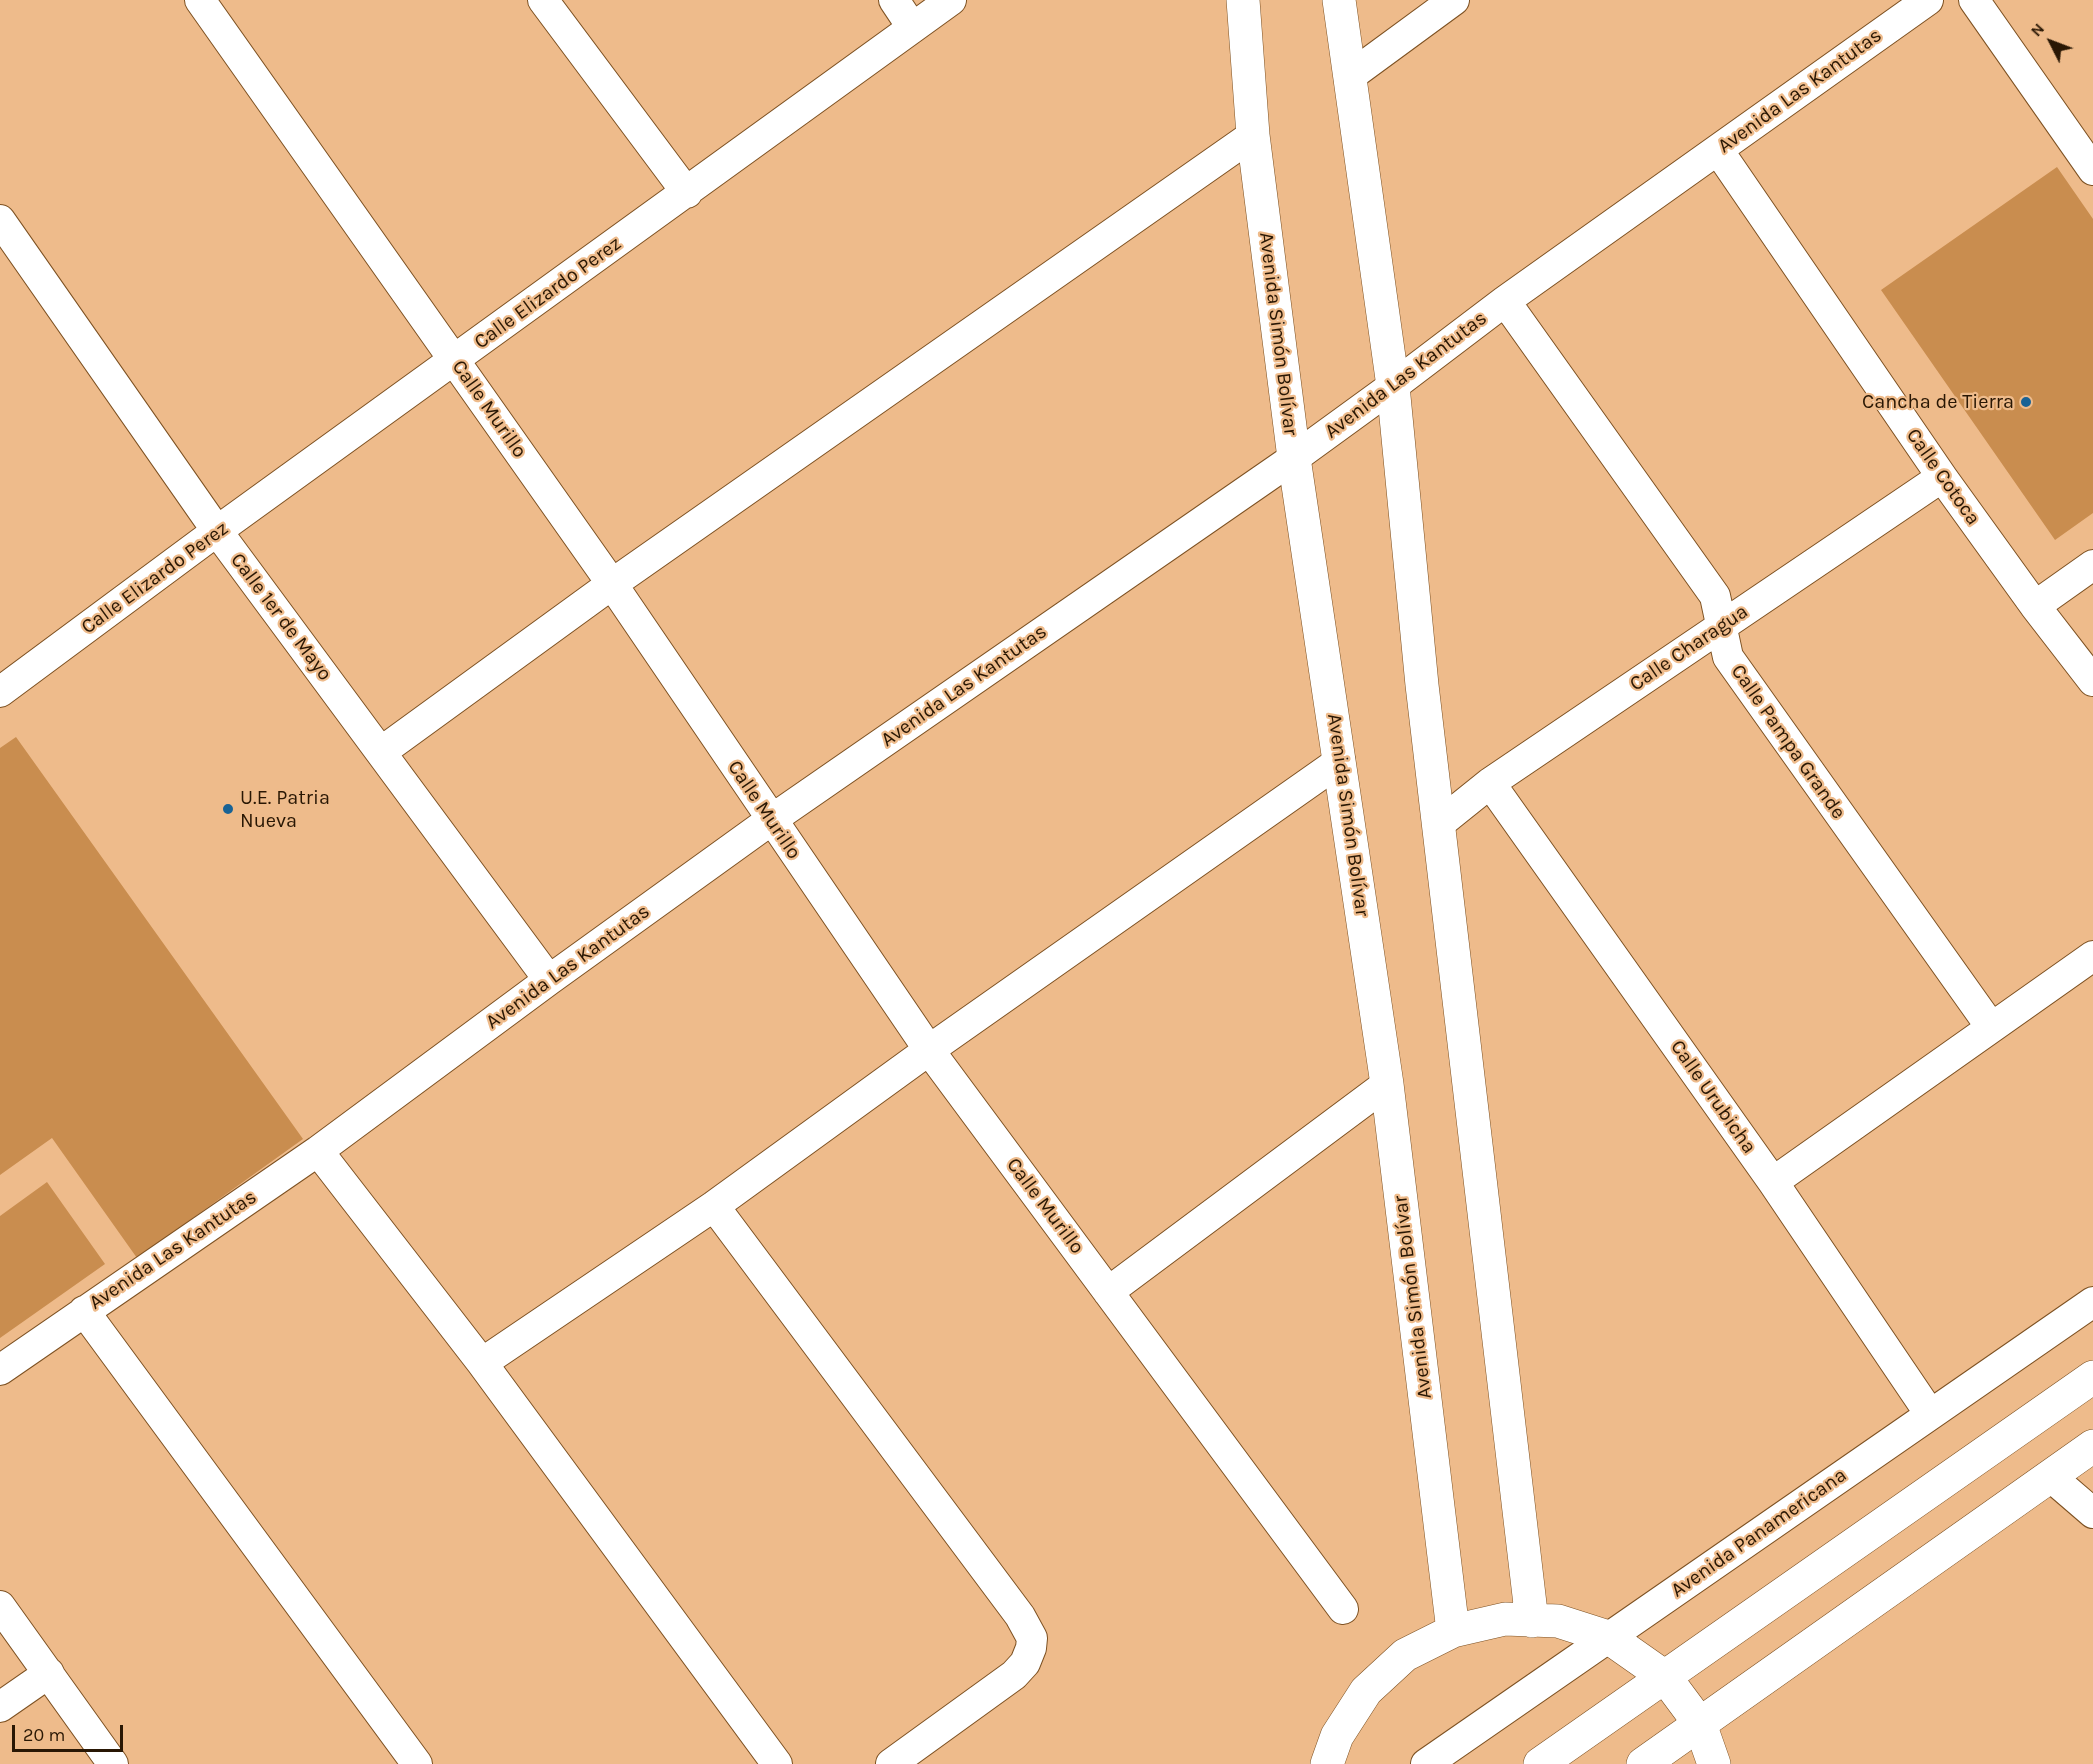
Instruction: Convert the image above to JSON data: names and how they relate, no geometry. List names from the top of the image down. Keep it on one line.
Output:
{"streets":{"main road":["Avenida Simón Bolívar"],"street":["Avenida Las Kantutas","Calle Elizardo Perez","Calle Murillo","Calle Cotoca","Calle 1er de Mayo","Calle Charagua","Calle Pampa Grande","Calle Urubicha","Avenida Panamericana"]},"crossings":[["Avenida Las Kantutas","Avenida Simón Bolívar"],["Avenida Las Kantutas","Calle Murillo"],["Avenida Las Kantutas","Calle Cotoca"],["Avenida Las Kantutas","Calle 1er de Mayo"],["Avenida Las Kantutas","Calle Pampa Grande"],["Calle Elizardo Perez","Calle Murillo"],["Calle Elizardo Perez","Calle 1er de Mayo"],["Calle Cotoca","Calle Charagua"],["Calle Charagua","Calle Pampa Grande"],["Calle Charagua","Calle Urubicha"],["Calle Urubicha","Avenida Panamericana"]],"places":["Cancha de Tierra","U.E. Patria Nueva"],"scale_bar":"20 m","north":"top left"}
